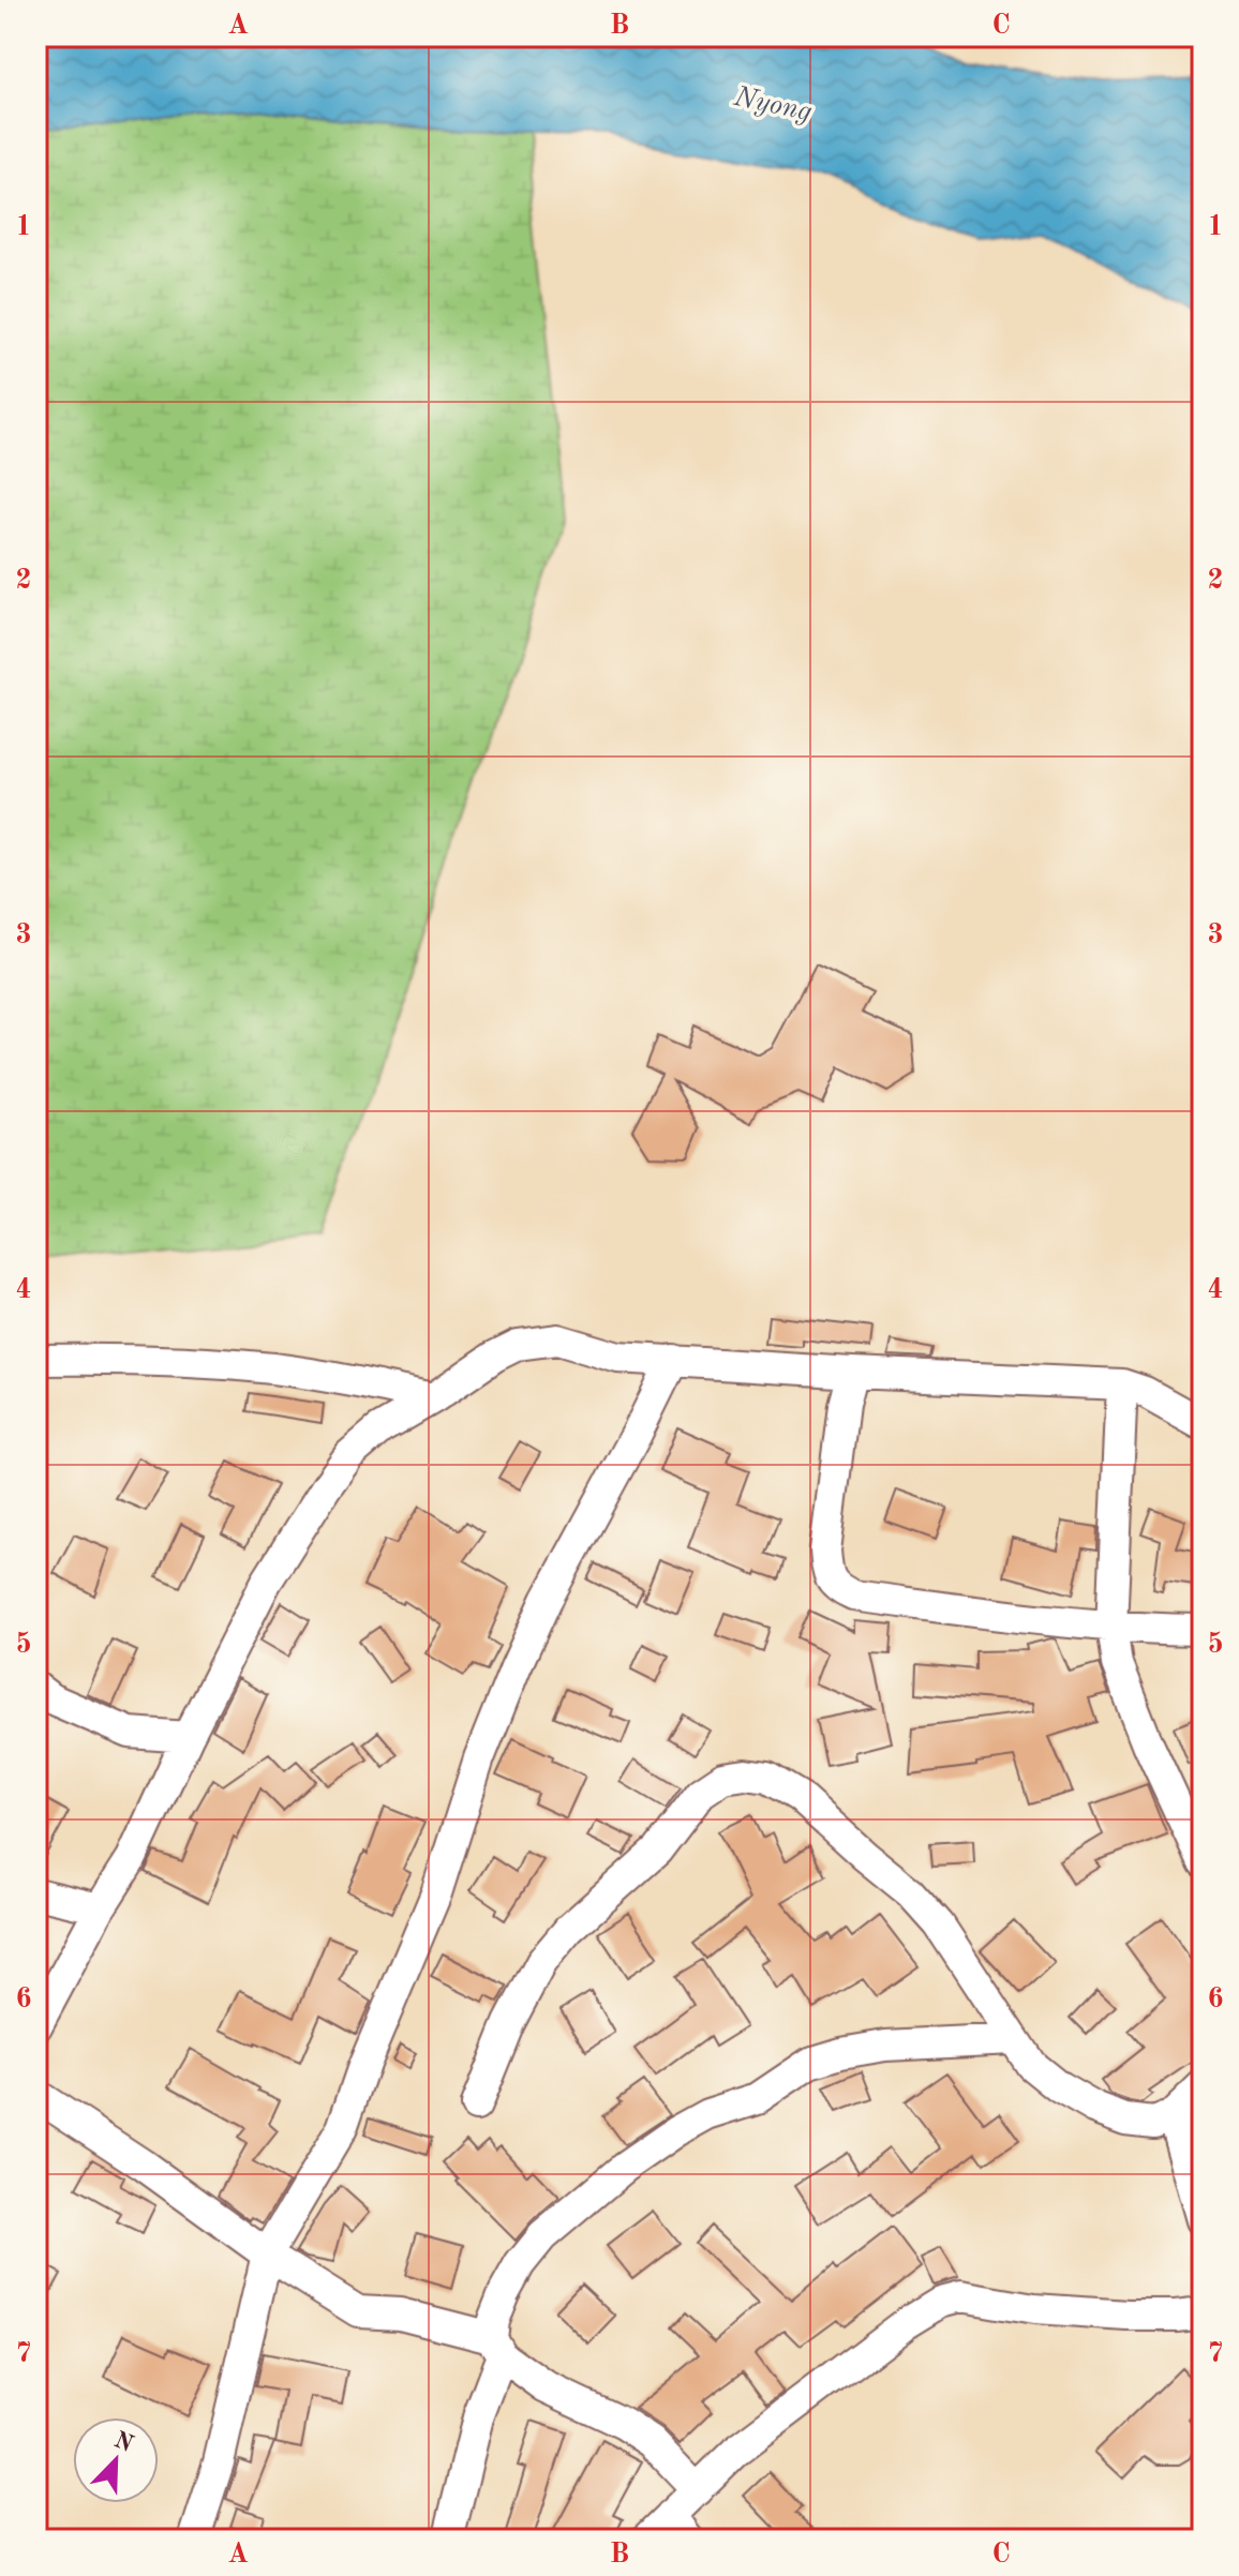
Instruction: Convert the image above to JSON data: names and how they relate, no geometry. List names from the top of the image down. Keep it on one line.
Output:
{"water":["Nyong"],"north":"top right","grid":{"columns":["A","B","C"],"rows":["1","2","3","4","5","6","7"]}}
